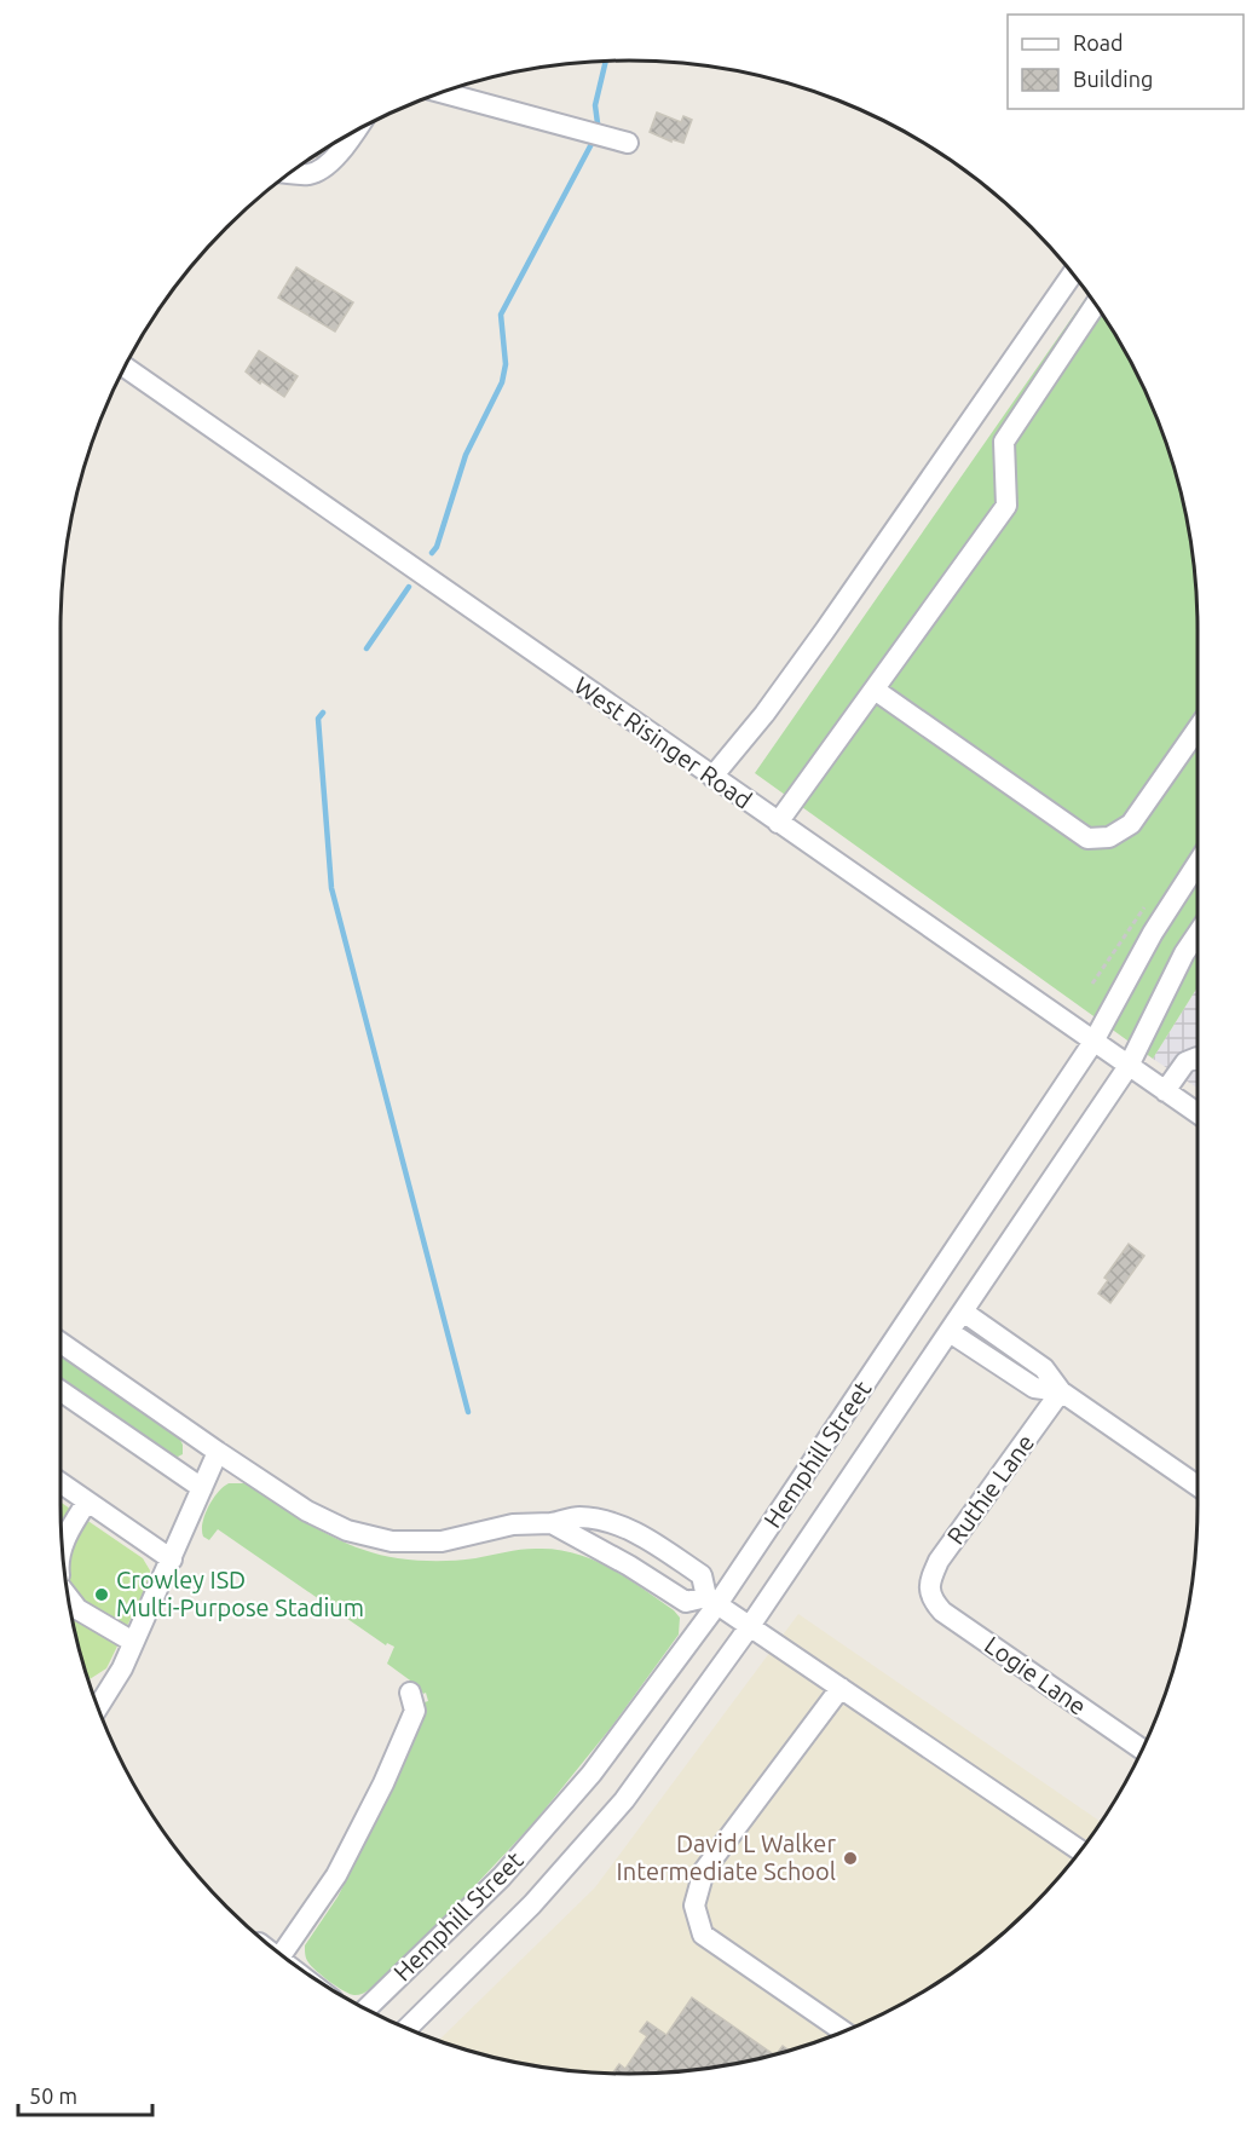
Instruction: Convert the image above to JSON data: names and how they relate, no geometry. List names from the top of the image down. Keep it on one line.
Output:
{"streets":{"street":["West Risinger Road","Hemphill Street","Ruthie Lane","Logie Lane"]},"crossings":[["West Risinger Road","Hemphill Street"],["Ruthie Lane","Logie Lane"]],"places":["Crowley ISD Multi-Purpose Stadium","David L Walker Intermediate School"],"legend":["Road","Building"],"scale_bar":"50 m"}
